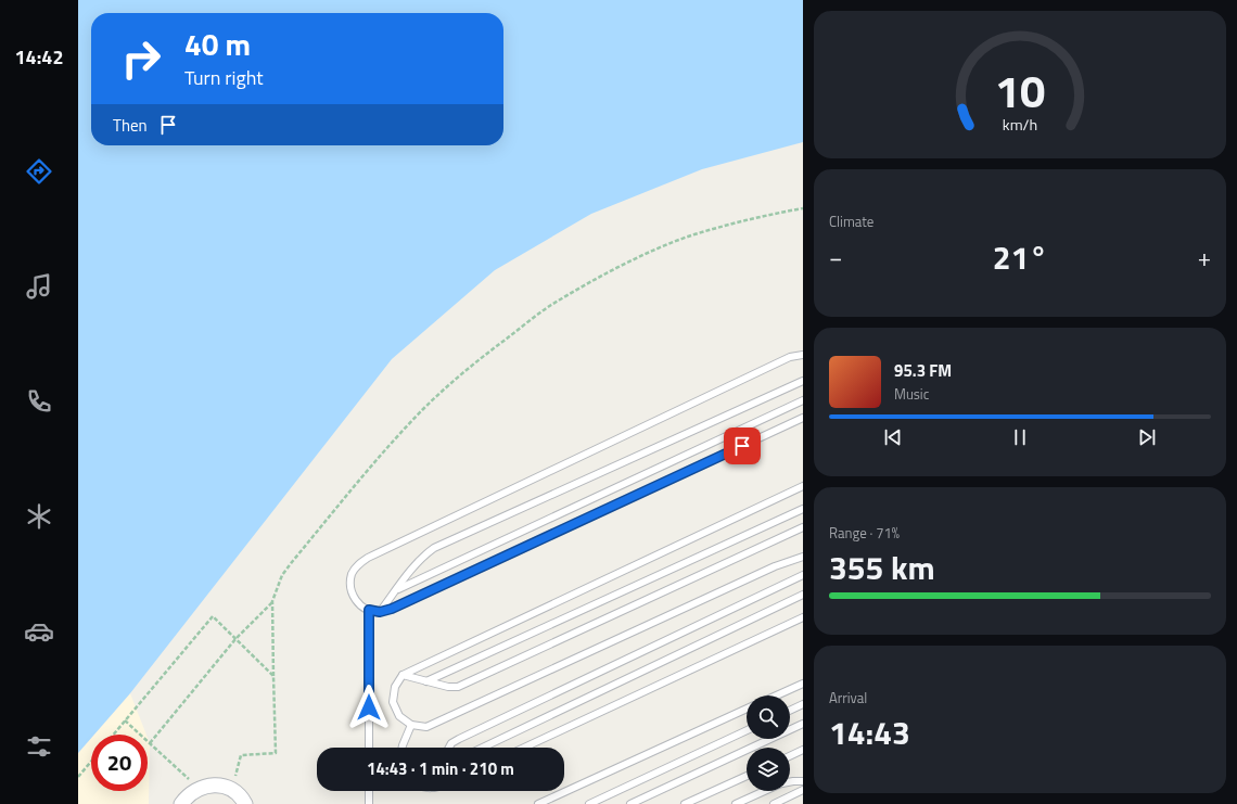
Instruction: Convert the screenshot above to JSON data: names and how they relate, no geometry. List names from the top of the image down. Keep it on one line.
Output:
{"page":{"tabs":"14:42","turn":["40 m","Turn right"],"then":"Then","tile":["Climate",["Range · 71%","355 km"],["Arrival","14:43"]],"heat":["−","21°","+"],"song":["95.3 FM","Music"],"limit":"20","trip":"14:43 · 1 min · 210 m","gauge":["10","km/h"]}}
